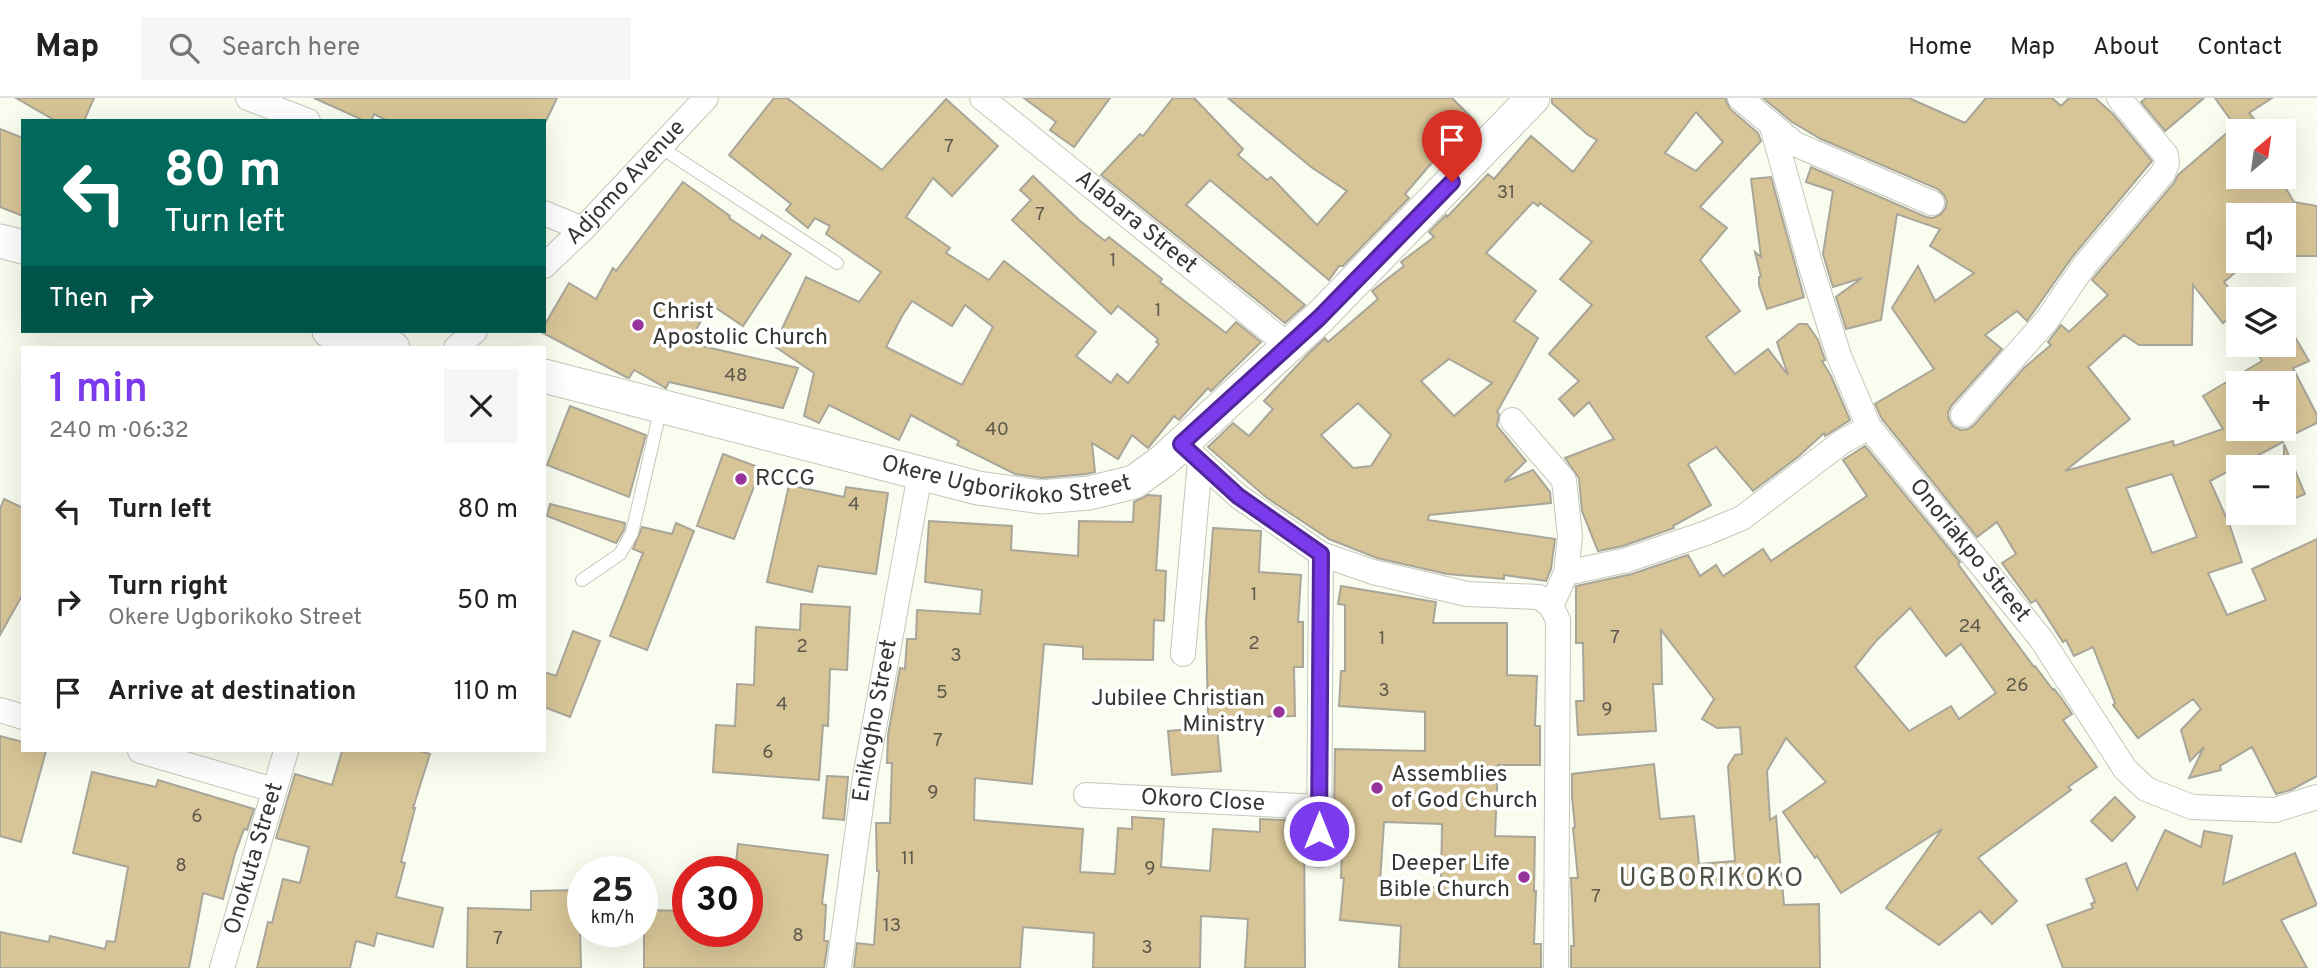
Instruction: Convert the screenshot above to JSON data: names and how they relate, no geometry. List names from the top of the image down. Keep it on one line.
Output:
{"streets":{"street":["Adjomo Avenue","Alabara Street","Okere Ugborikoko Street","Onoriakpo Street","Enikogho Street","Okoro Close","Onokuta Street"]},"crossings":[["Alabara Street","Okere Ugborikoko Street"],["Okere Ugborikoko Street","Enikogho Street"]],"districts":["UGBORIKOKO"],"places":["Christ Apostolic Church","RCCG","Jubilee Christian Ministry","Assemblies of God Church","Deeper Life Bible Church"],"house_numbers":["7","31","7","1","1","48","40","4","1","24","7","1","2","2","3","26","3","5","4","9","7","6","9","6","11","8","9","7","13","8","7","3"],"north":"top right","page":{"header":"Map","search":"Search here","nav":["Home","Map","About","Contact"],"map_buttons":["+","−"],"turn":["80 m","Turn left"],"then":"Then","heading":["1 min","240 m · 06:32"],"list":[{"name":"Turn left","value":"80 m"},{"name":"Turn right","note":"Okere Ugborikoko Street","value":"50 m"},{"name":"Arrive at destination","value":"110 m"}],"speed":"25 km/h","limit":"30"}}
